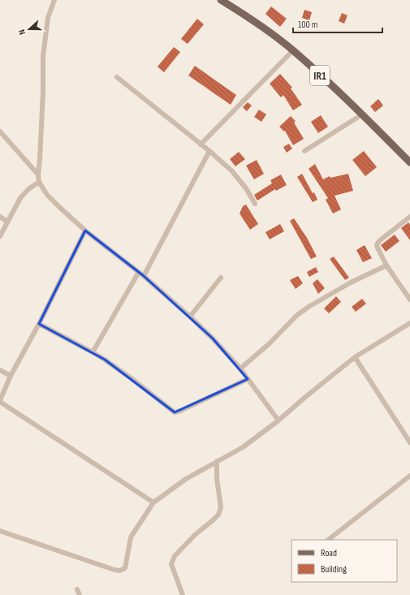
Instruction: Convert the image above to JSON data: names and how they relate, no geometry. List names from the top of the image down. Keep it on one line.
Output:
{"streets":{"main road":["IR1"]},"legend":["Road","Building"],"scale_bar":"100 m","north":"left"}
